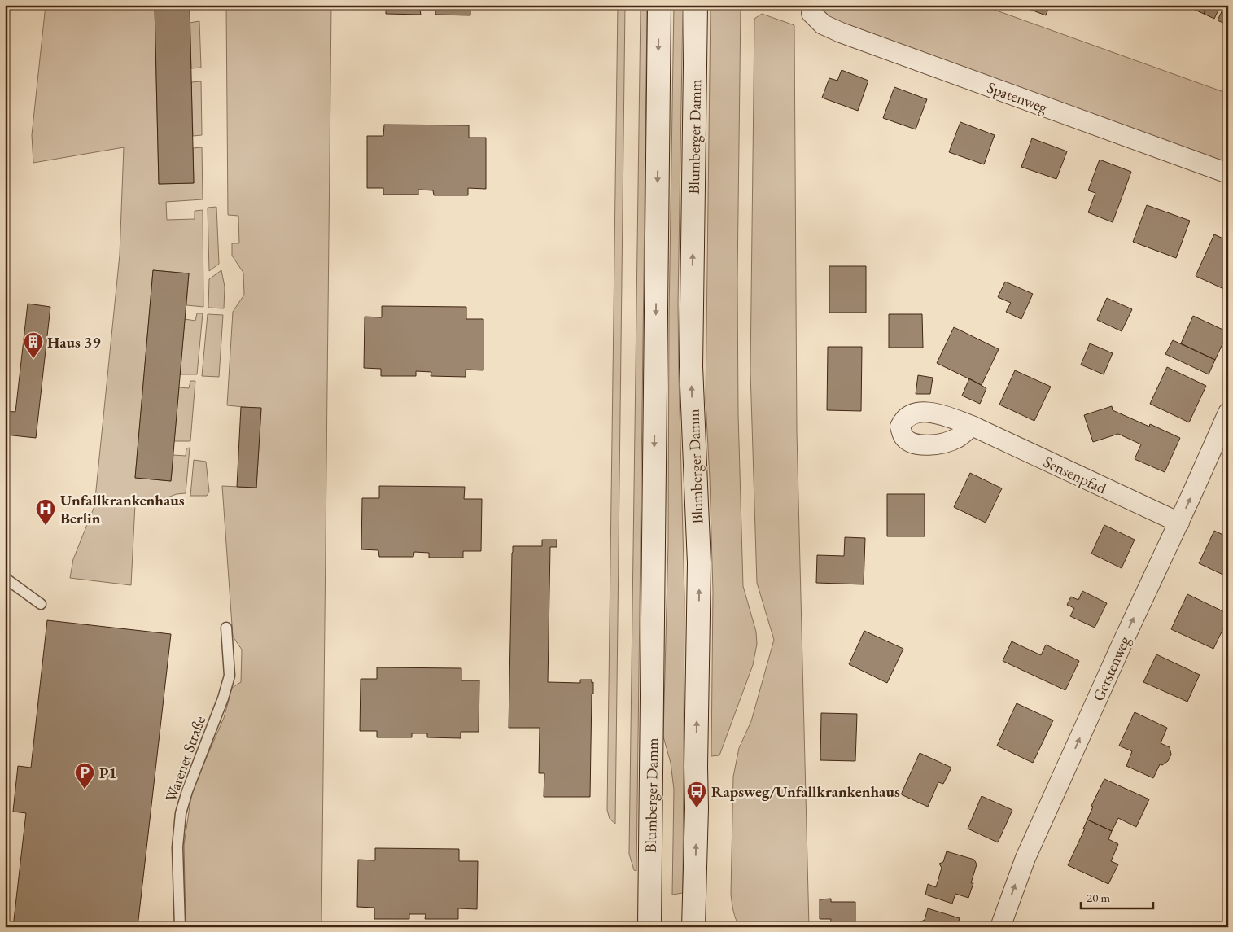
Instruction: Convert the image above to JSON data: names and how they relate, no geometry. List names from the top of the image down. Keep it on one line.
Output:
{"streets":{"main road":["Blumberger Damm"],"street":["Spatenweg","Sensenpfad","Gerstenweg"],"lane":["Warener Straße"]},"crossings":[["Sensenpfad","Gerstenweg"]],"one_way":["Gerstenweg"],"places":{"building":["Haus 39"],"hospital":["Unfallkrankenhaus Berlin"],"parking":["P1"],"bus stop":["Rapsweg/Unfallkrankenhaus"]},"scale_bar":"20 m"}
